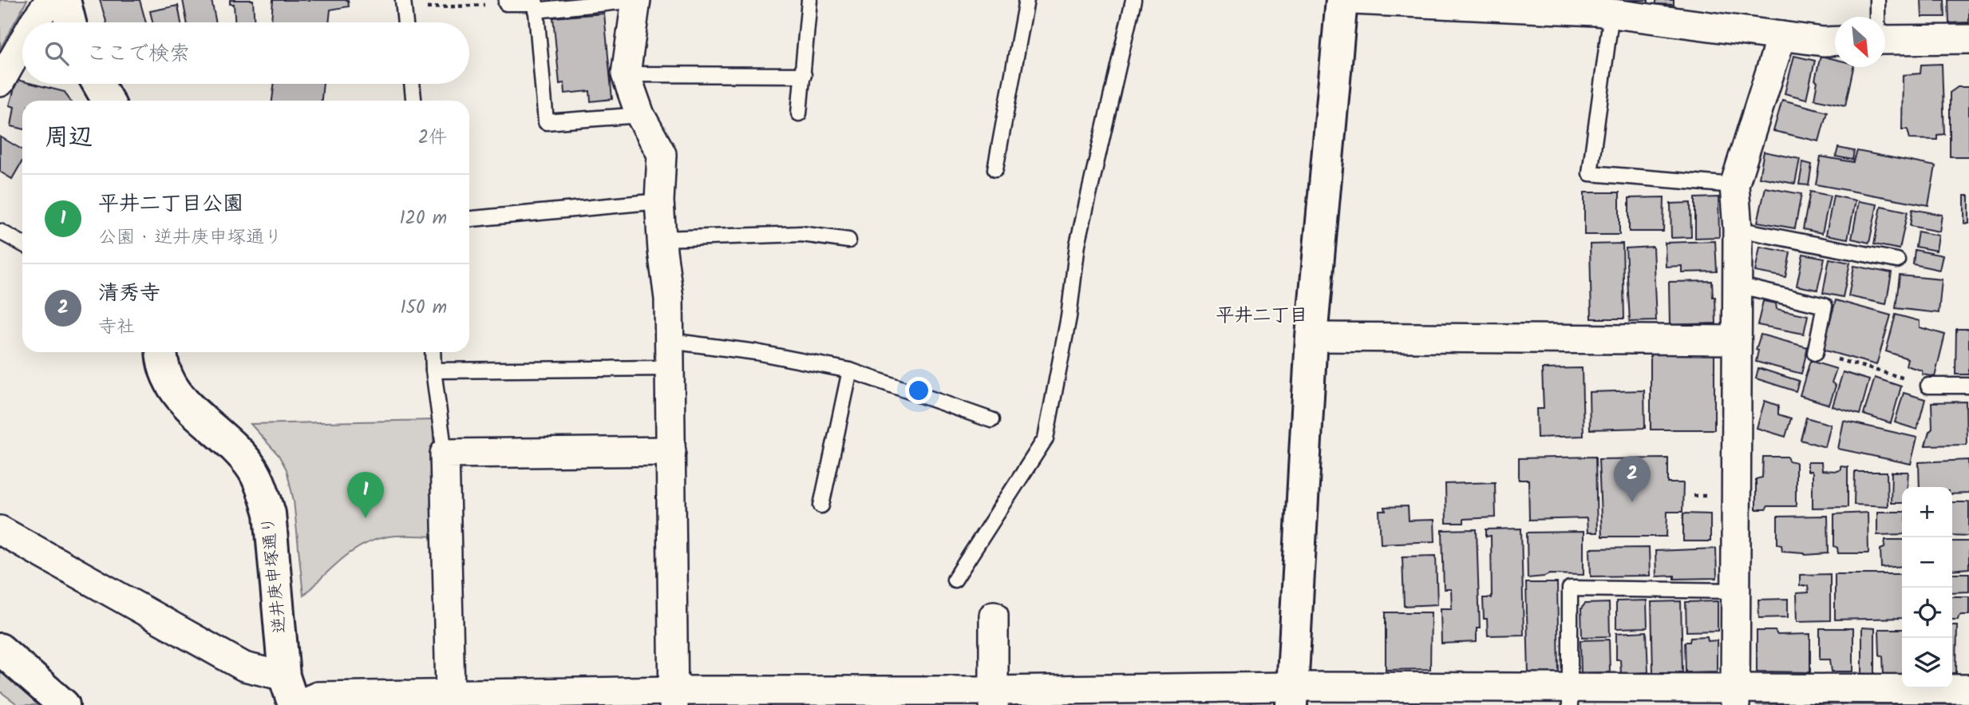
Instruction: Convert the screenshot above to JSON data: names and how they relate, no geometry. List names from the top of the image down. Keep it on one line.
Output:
{"streets":{"main road":["逆井庚申塚通り"]},"districts":["平井二丁目"],"north":"bottom right","page":{"search":"ここで検索","heading":["周辺","2件"],"list":[{"mark":"1","name":"平井二丁目公園","note":"公園 · 逆井庚申塚通り","value":"120 m"},{"mark":"2","name":"清秀寺","note":"寺社","value":"150 m"}],"pins":["2","1"],"map_buttons":["+","−"]}}
